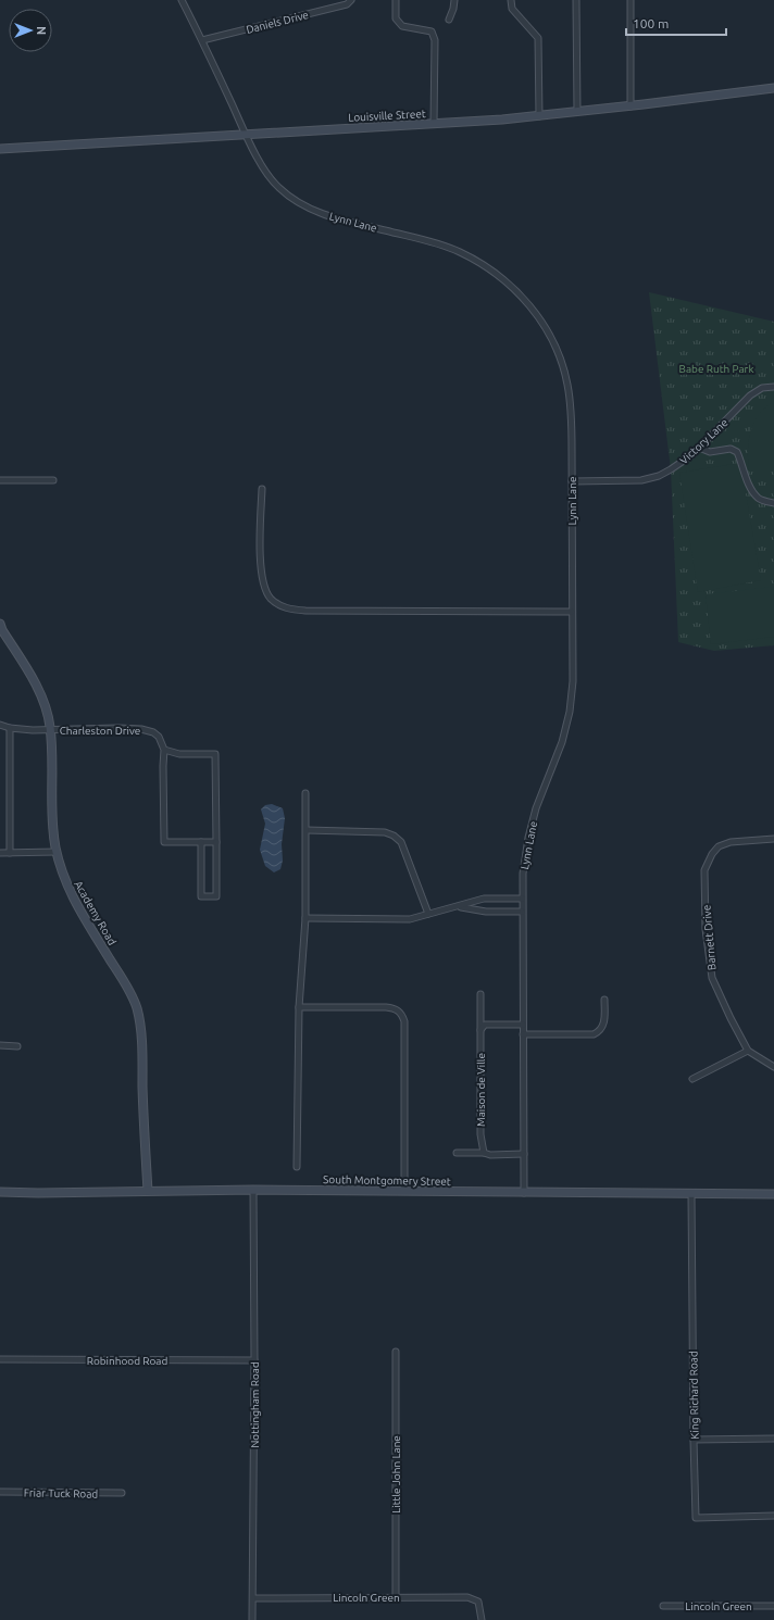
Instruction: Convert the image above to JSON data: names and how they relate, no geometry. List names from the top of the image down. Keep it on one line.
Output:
{"streets":{"street":["Daniels Drive","Louisville Street","Lynn Lane","Victory Lane","Charleston Drive","Academy Road","Barnett Drive","Maison de Ville","South Montgomery Street","Robinhood Road","King Richard Road","Nottingham Road","Little John Lane","Friar Tuck Road","Lincoln Green"]},"crossings":[["Daniels Drive","Lynn Lane"],["Louisville Street","Lynn Lane"],["Lynn Lane","Victory Lane"],["Lynn Lane","South Montgomery Street"],["Charleston Drive","Academy Road"],["Academy Road","South Montgomery Street"],["South Montgomery Street","King Richard Road"],["South Montgomery Street","Nottingham Road"],["Robinhood Road","Nottingham Road"],["Nottingham Road","Lincoln Green"],["Little John Lane","Lincoln Green"]],"parks":["Babe Ruth Park"],"scale_bar":"100 m","north":"right"}
